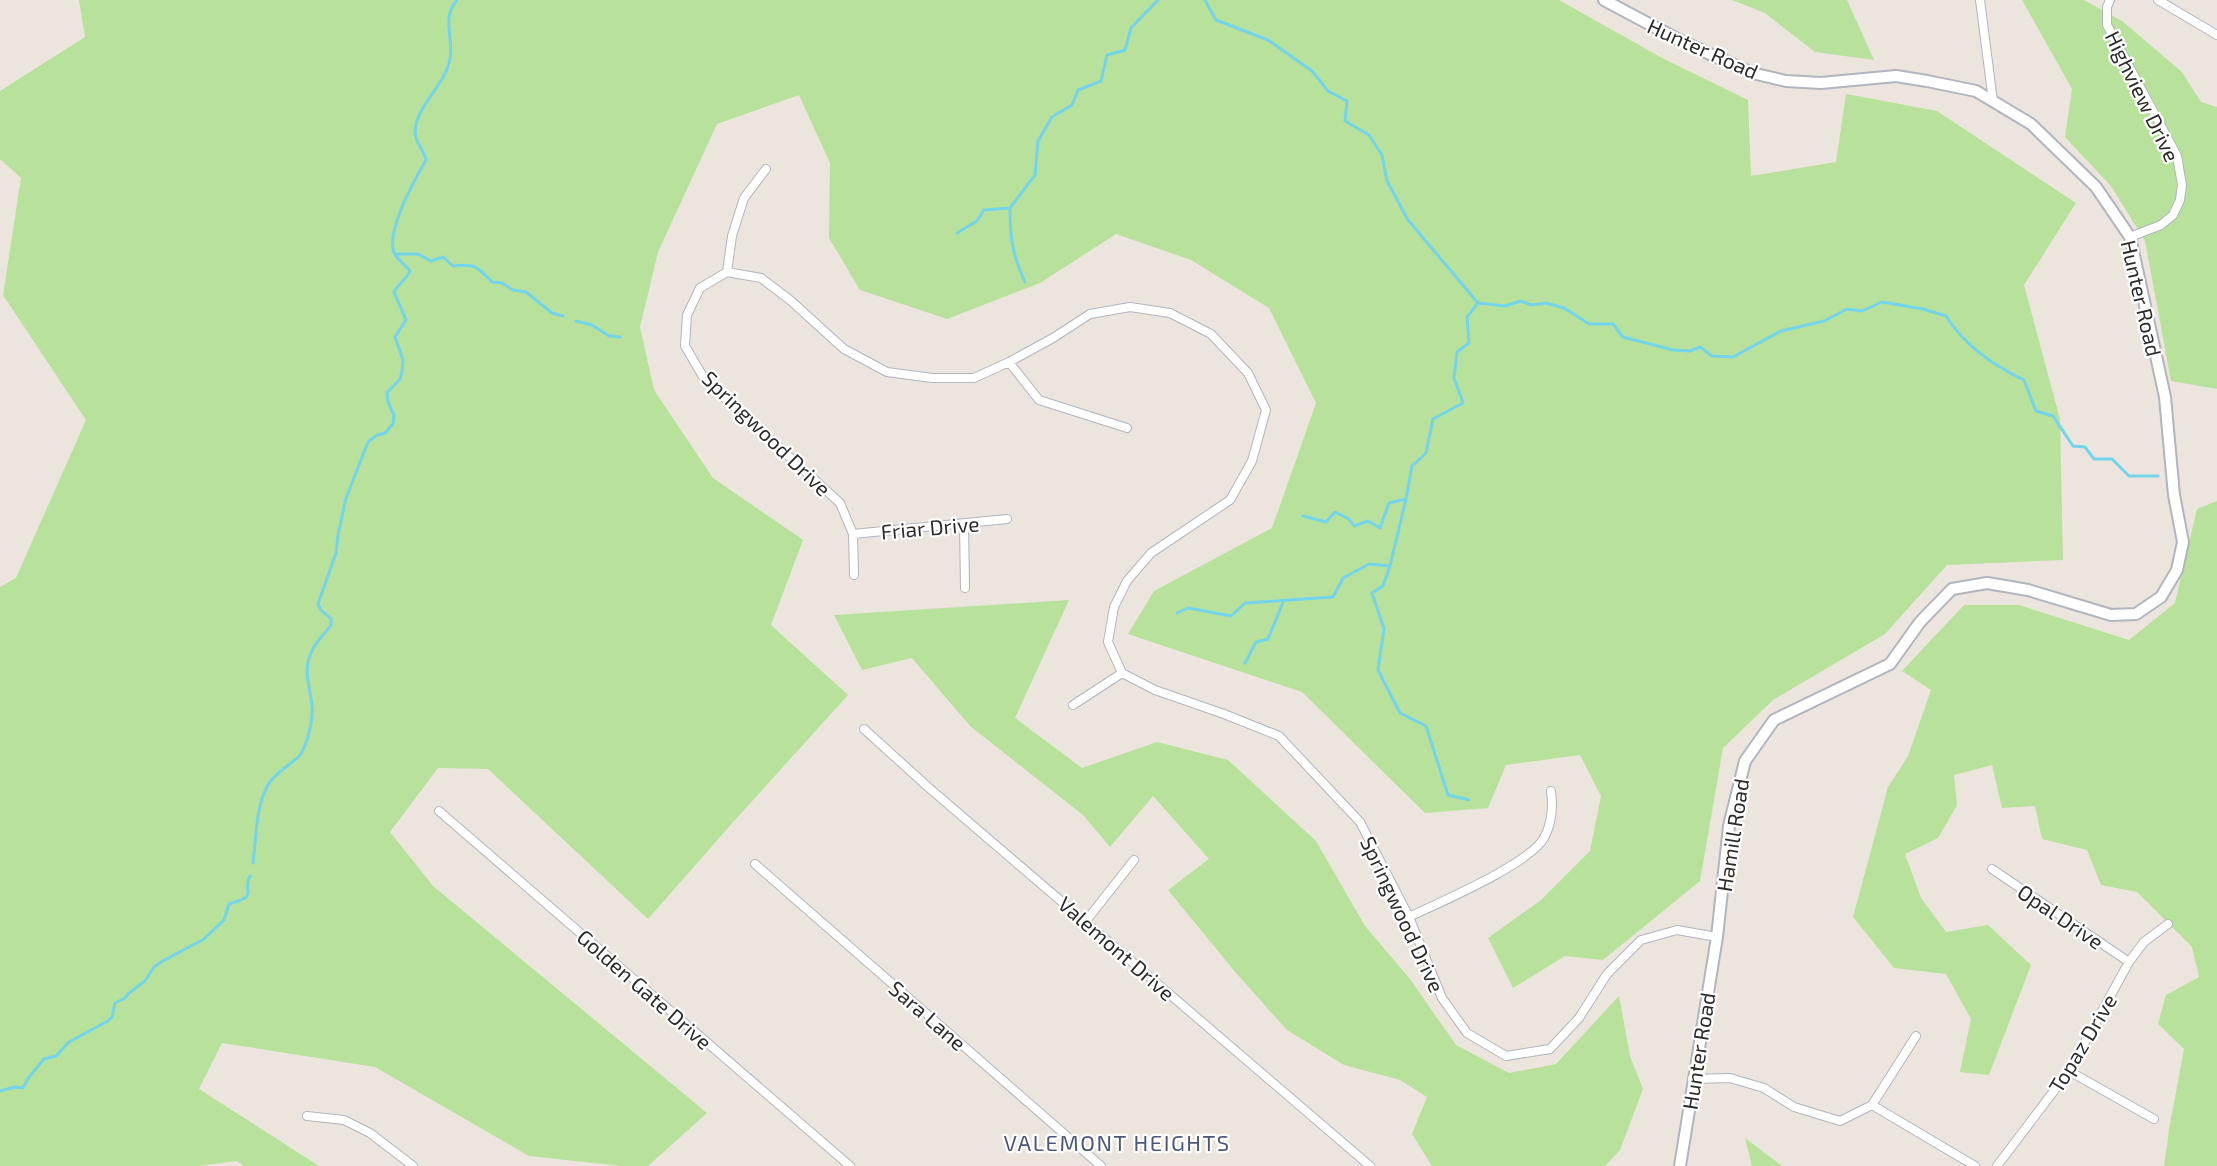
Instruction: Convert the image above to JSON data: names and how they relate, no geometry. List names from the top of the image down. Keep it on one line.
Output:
{"streets":{"street":["Hunter Road","Highview Drive","Springwood Drive","Friar Drive","Hamill Road","Opal Drive","Valemont Drive","Golden Gate Drive","Sara Lane","Topaz Drive"]},"crossings":[["Hunter Road","Highview Drive"],["Hunter Road","Springwood Drive"],["Hunter Road","Hamill Road"],["Springwood Drive","Friar Drive"],["Springwood Drive","Hamill Road"],["Opal Drive","Topaz Drive"]],"districts":["VALEMONT HEIGHTS"]}
